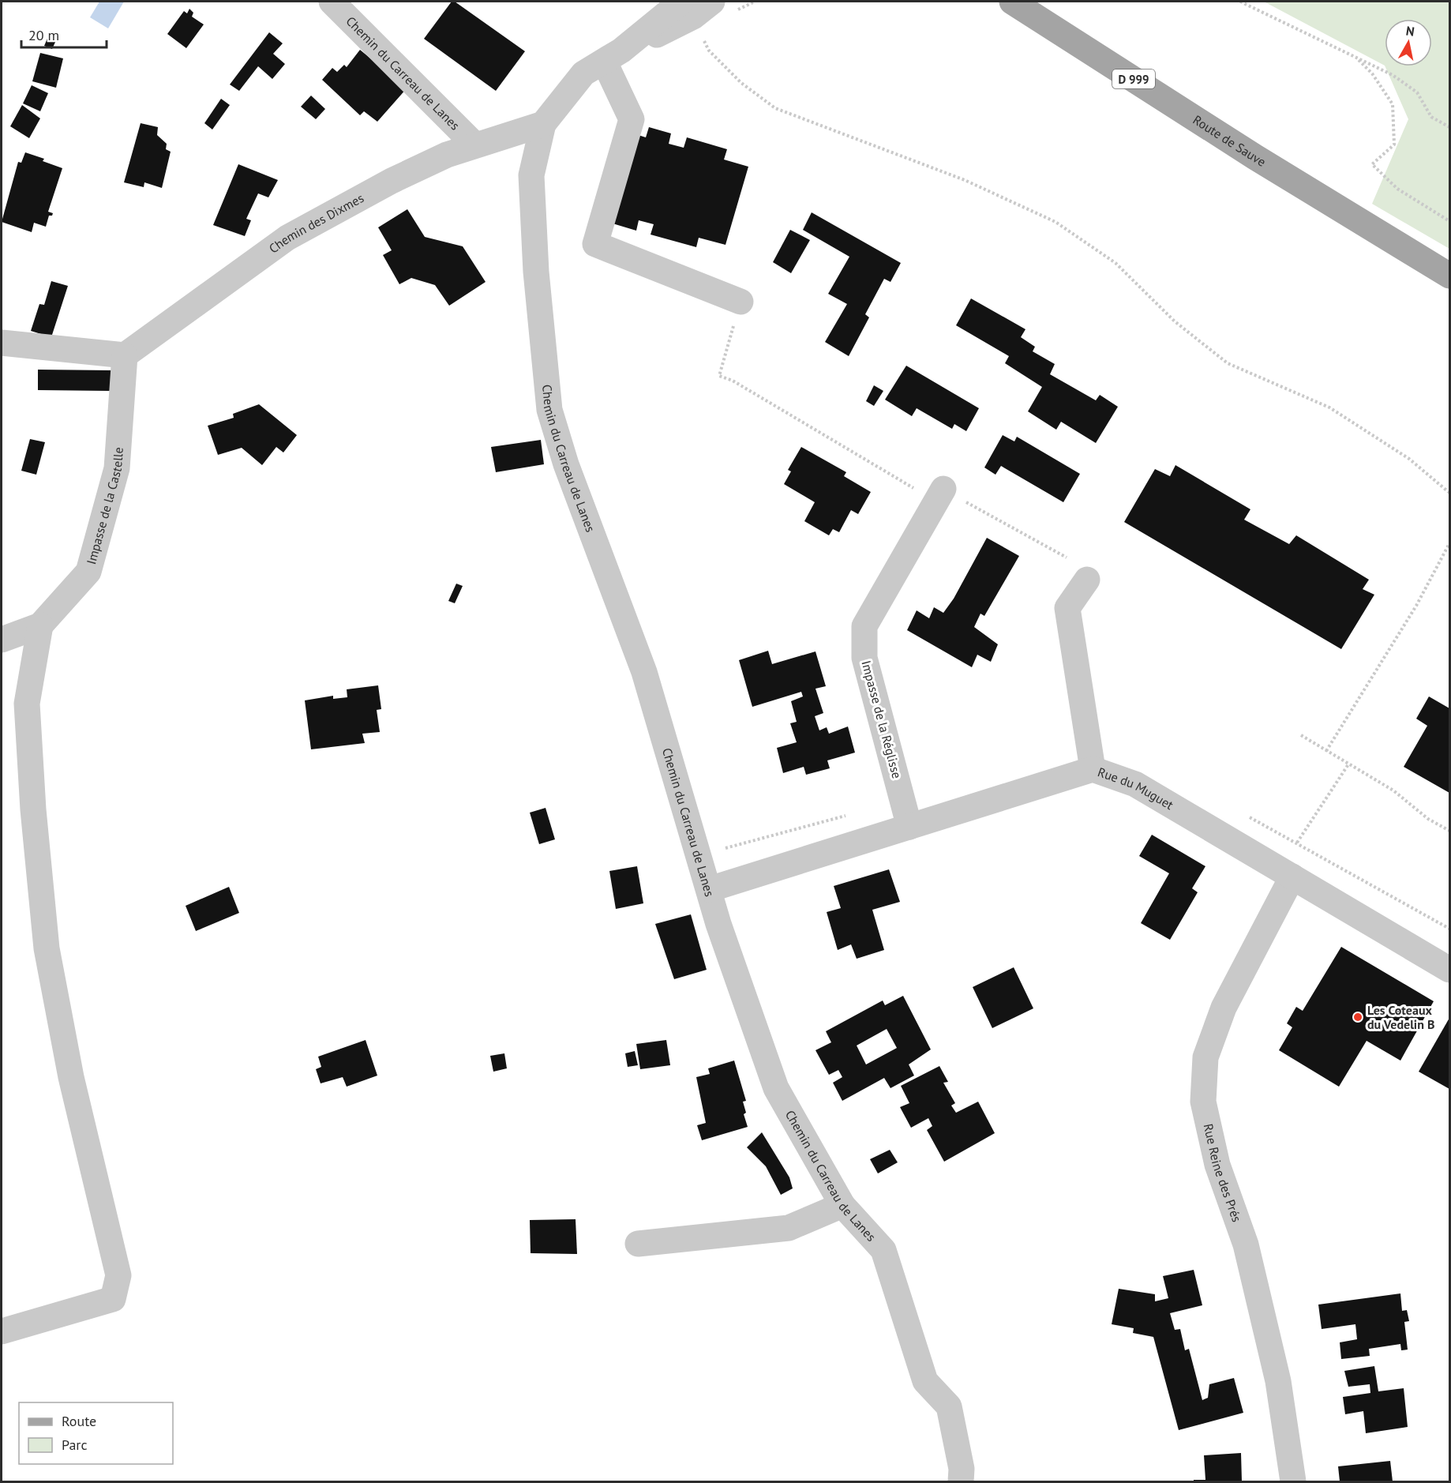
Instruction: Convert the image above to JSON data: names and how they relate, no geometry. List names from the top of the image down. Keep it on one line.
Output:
{"streets":{"main road":["D 999","Route de Sauve"],"street":["Chemin du Carreau de Lanes","Chemin des Dixmes","Impasse de la Castelle","Impasse de la Réglisse","Rue du Muguet","Rue Reine des Prés"]},"crossings":[["Chemin du Carreau de Lanes","Chemin des Dixmes"],["Chemin du Carreau de Lanes","Rue du Muguet"],["Chemin des Dixmes","Impasse de la Castelle"],["Impasse de la Réglisse","Rue du Muguet"],["Rue du Muguet","Rue Reine des Prés"]],"places":["Les Coteaux du Vedelin B"],"legend":["Route","Parc"],"scale_bar":"20 m","north":"top"}
